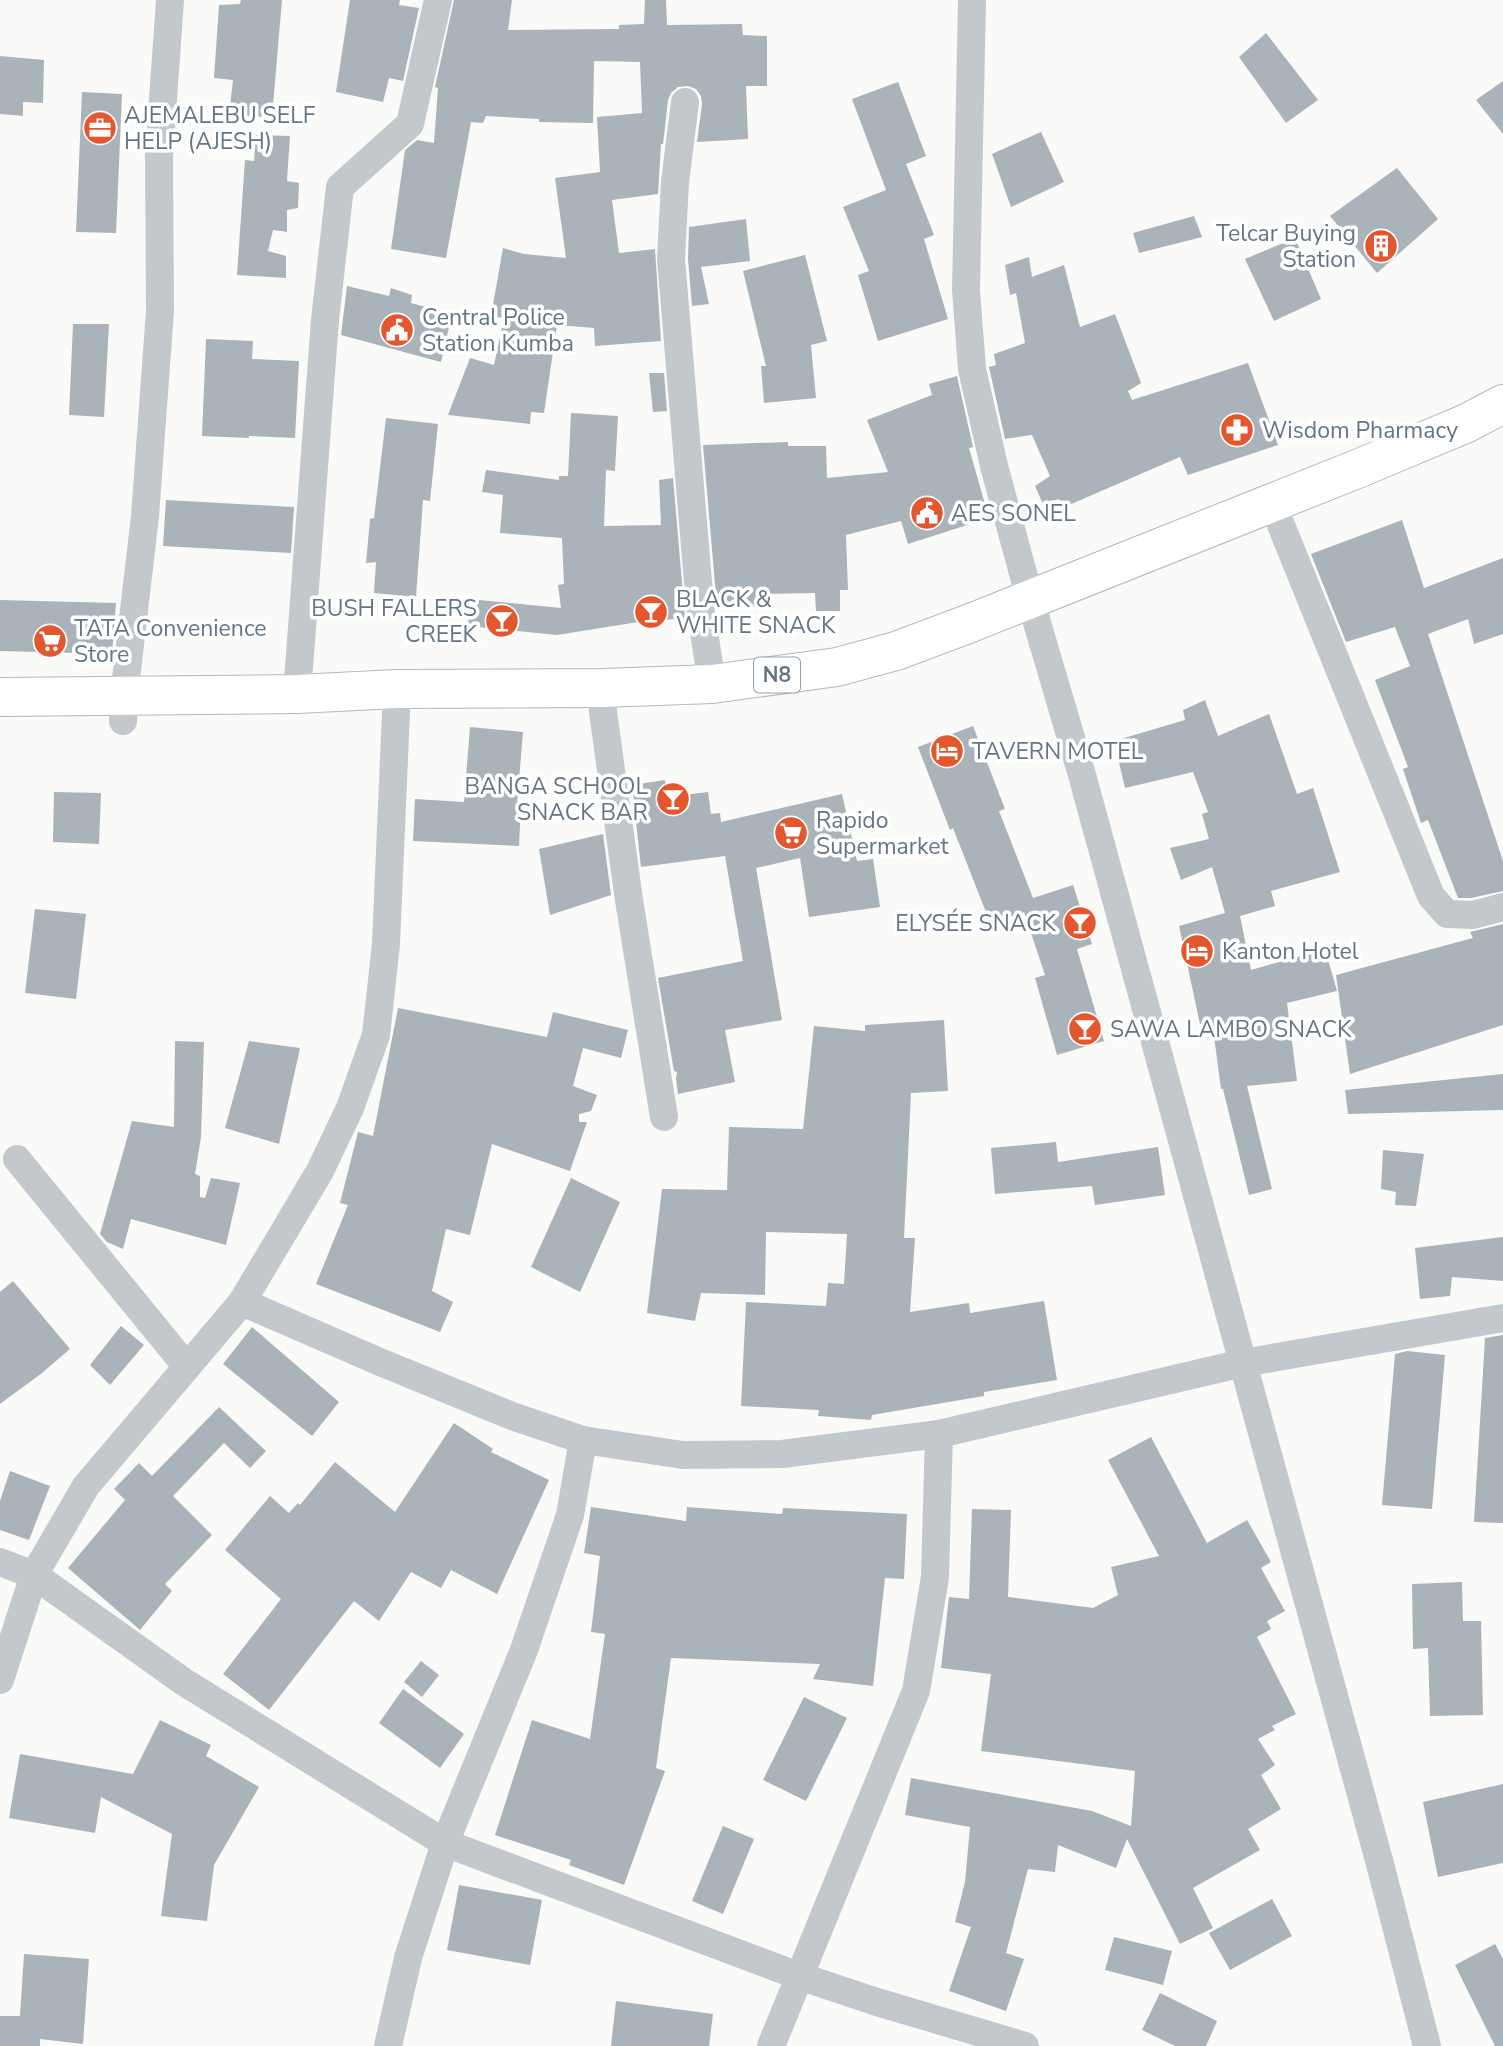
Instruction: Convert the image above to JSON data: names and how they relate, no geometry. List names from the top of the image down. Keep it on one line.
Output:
{"streets":{"highway":["N8"]},"places":{"office":["AJEMALEBU SELF HELP (AJESH)"],"building":["Telcar Buying Station"],"public building":["Central Police Station Kumba","AES SONEL"],"pharmacy":["Wisdom Pharmacy"],"bar":["BLACK & WHITE SNACK","BUSH FALLERS CREEK","BANGA SCHOOL SNACK BAR","ELYSÉE SNACK","SAWA LAMBO SNACK"],"supermarket":["TATA Convenience Store","Rapido Supermarket"],"hotel":["TAVERN MOTEL","Kanton Hotel"]}}
